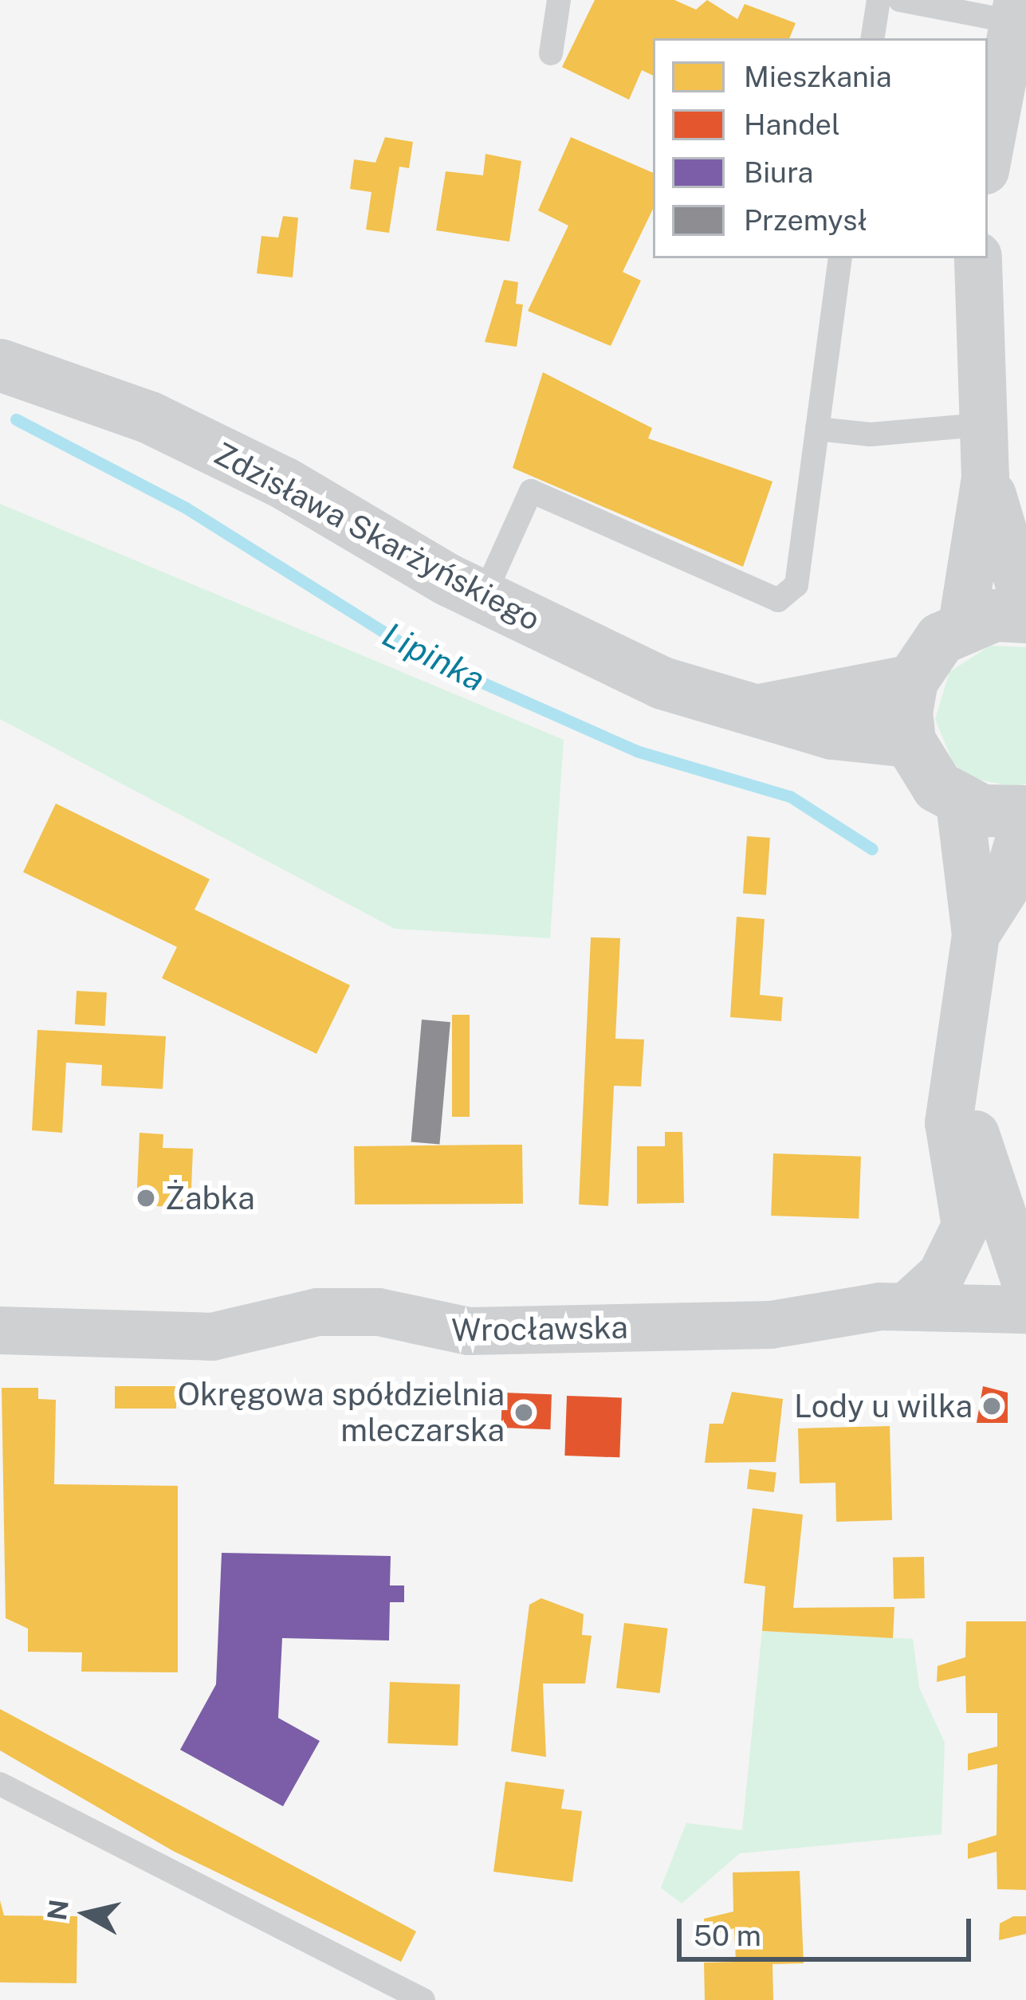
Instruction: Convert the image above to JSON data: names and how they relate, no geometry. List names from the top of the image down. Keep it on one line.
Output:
{"streets":{"street":["Zdzisława Skarżyńskiego","Wrocławska"]},"water":["Lipinka"],"places":["Żabka","Lody u wilka","Okręgowa spółdzielnia mleczarska"],"legend":["Mieszkania","Handel","Biura","Przemysł"],"scale_bar":"50 m","north":"left"}
